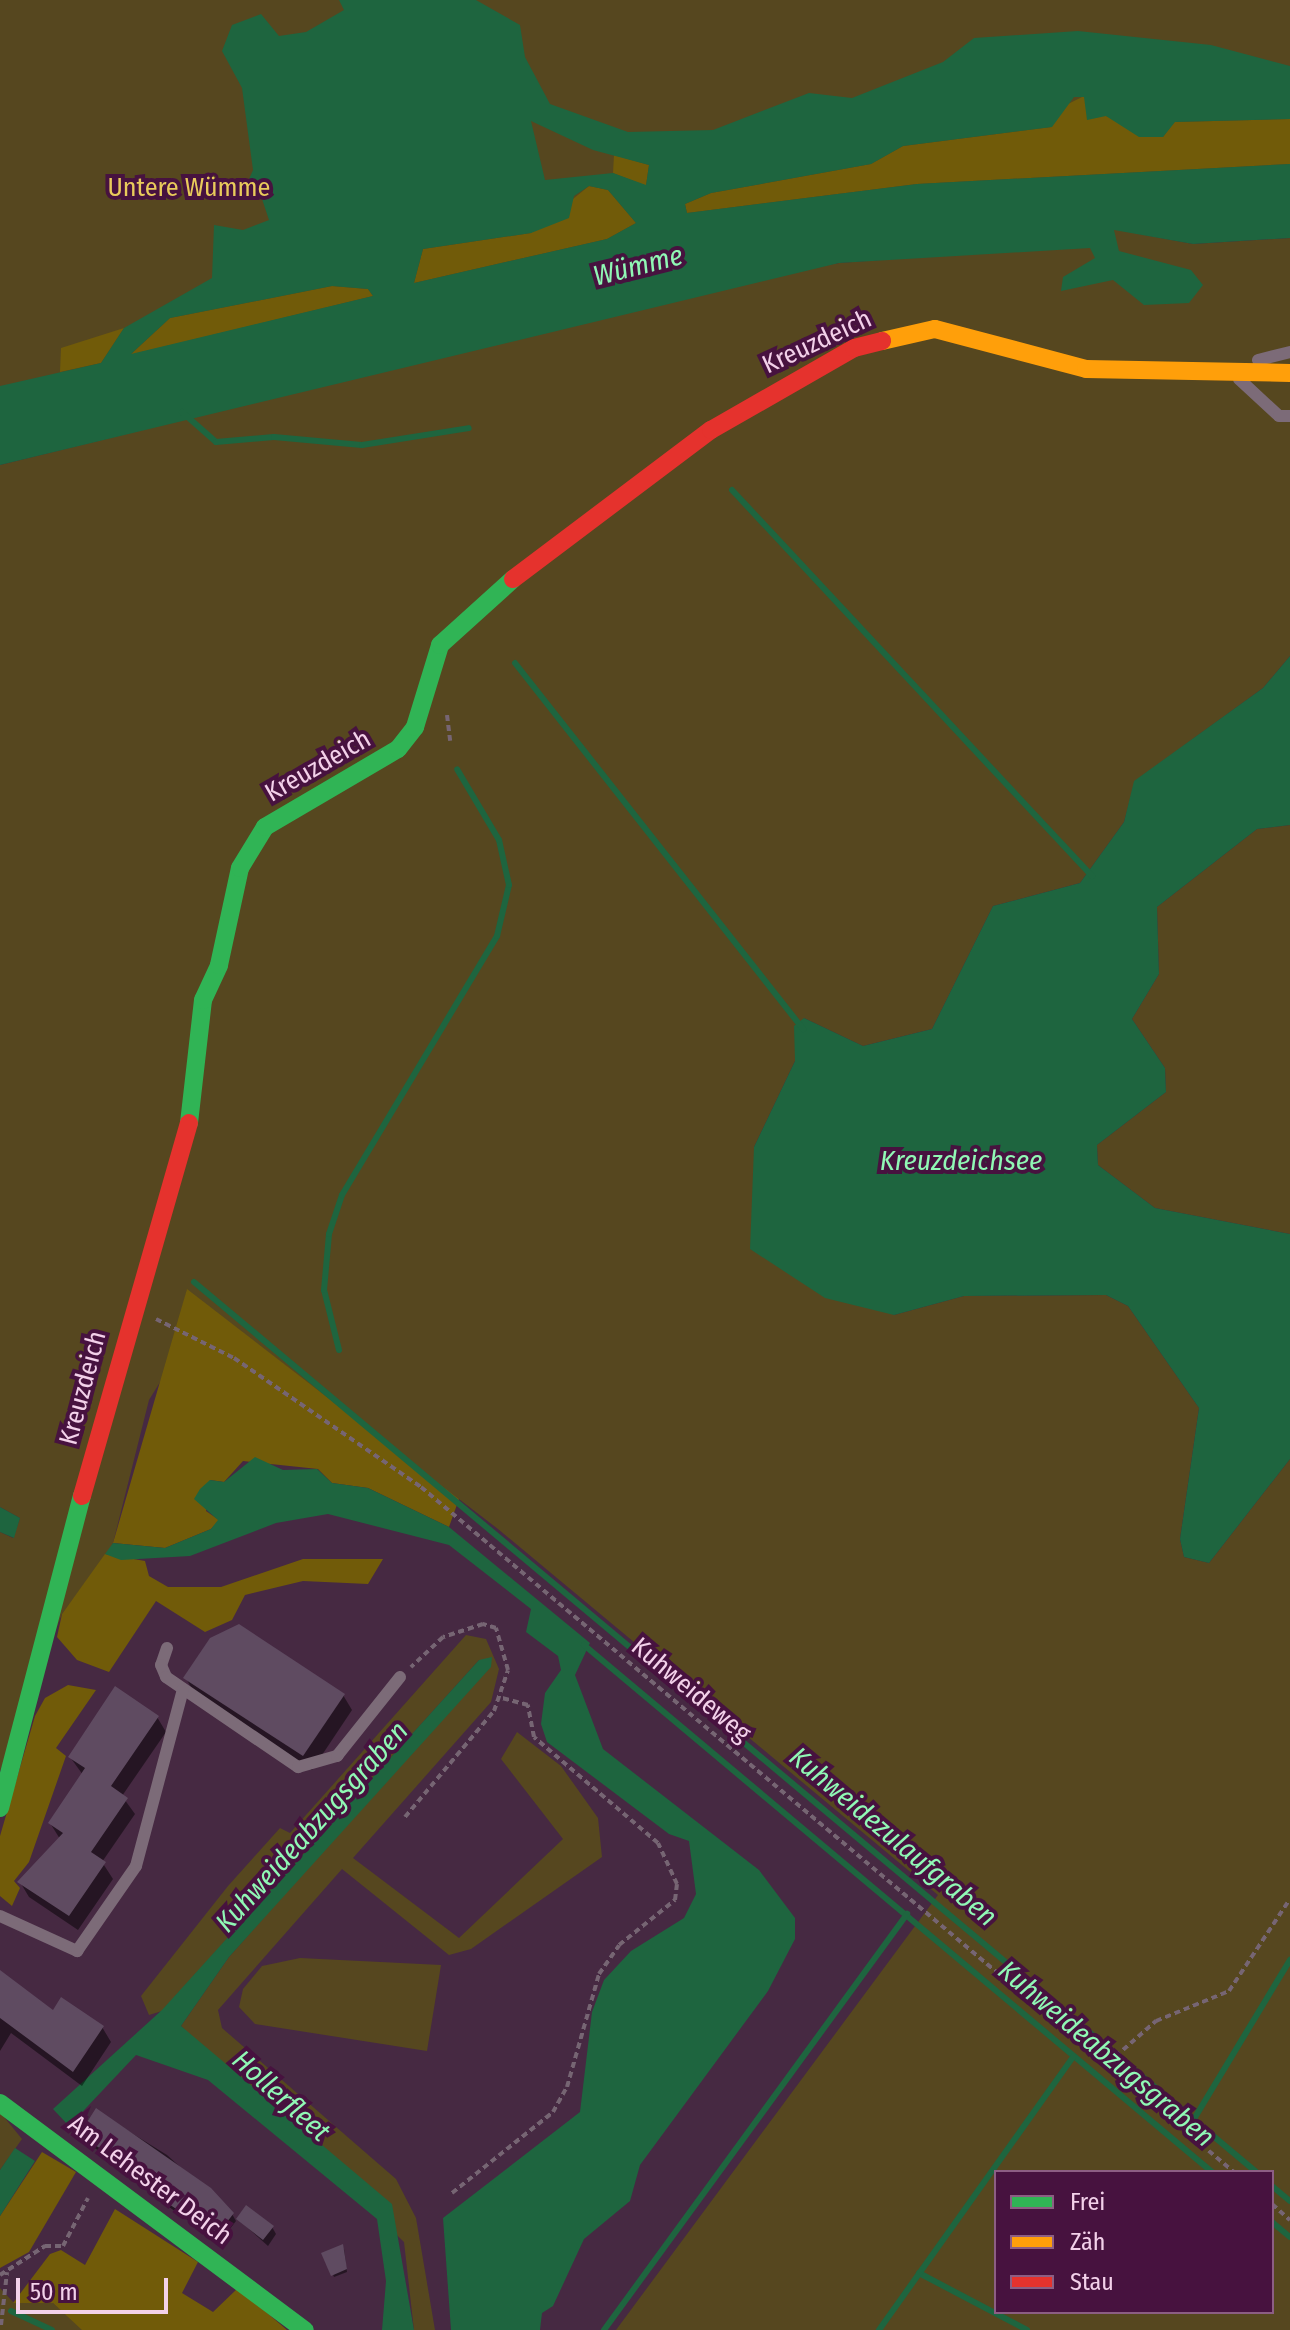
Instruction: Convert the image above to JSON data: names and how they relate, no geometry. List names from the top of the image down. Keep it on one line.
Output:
{"streets":{"street":["Kreuzdeich","Am Lehester Deich"],"path":["Kuhweideweg"]},"crossings":[["Kreuzdeich","Kuhweideweg"]],"water":["Wümme","Kreuzdeichsee","Kuhweideabzugsgraben","Kuhweidezulaufgraben","Hollerfleet"],"parks":["Untere Wümme"],"legend":["Frei","Zäh","Stau"],"scale_bar":"50 m"}
